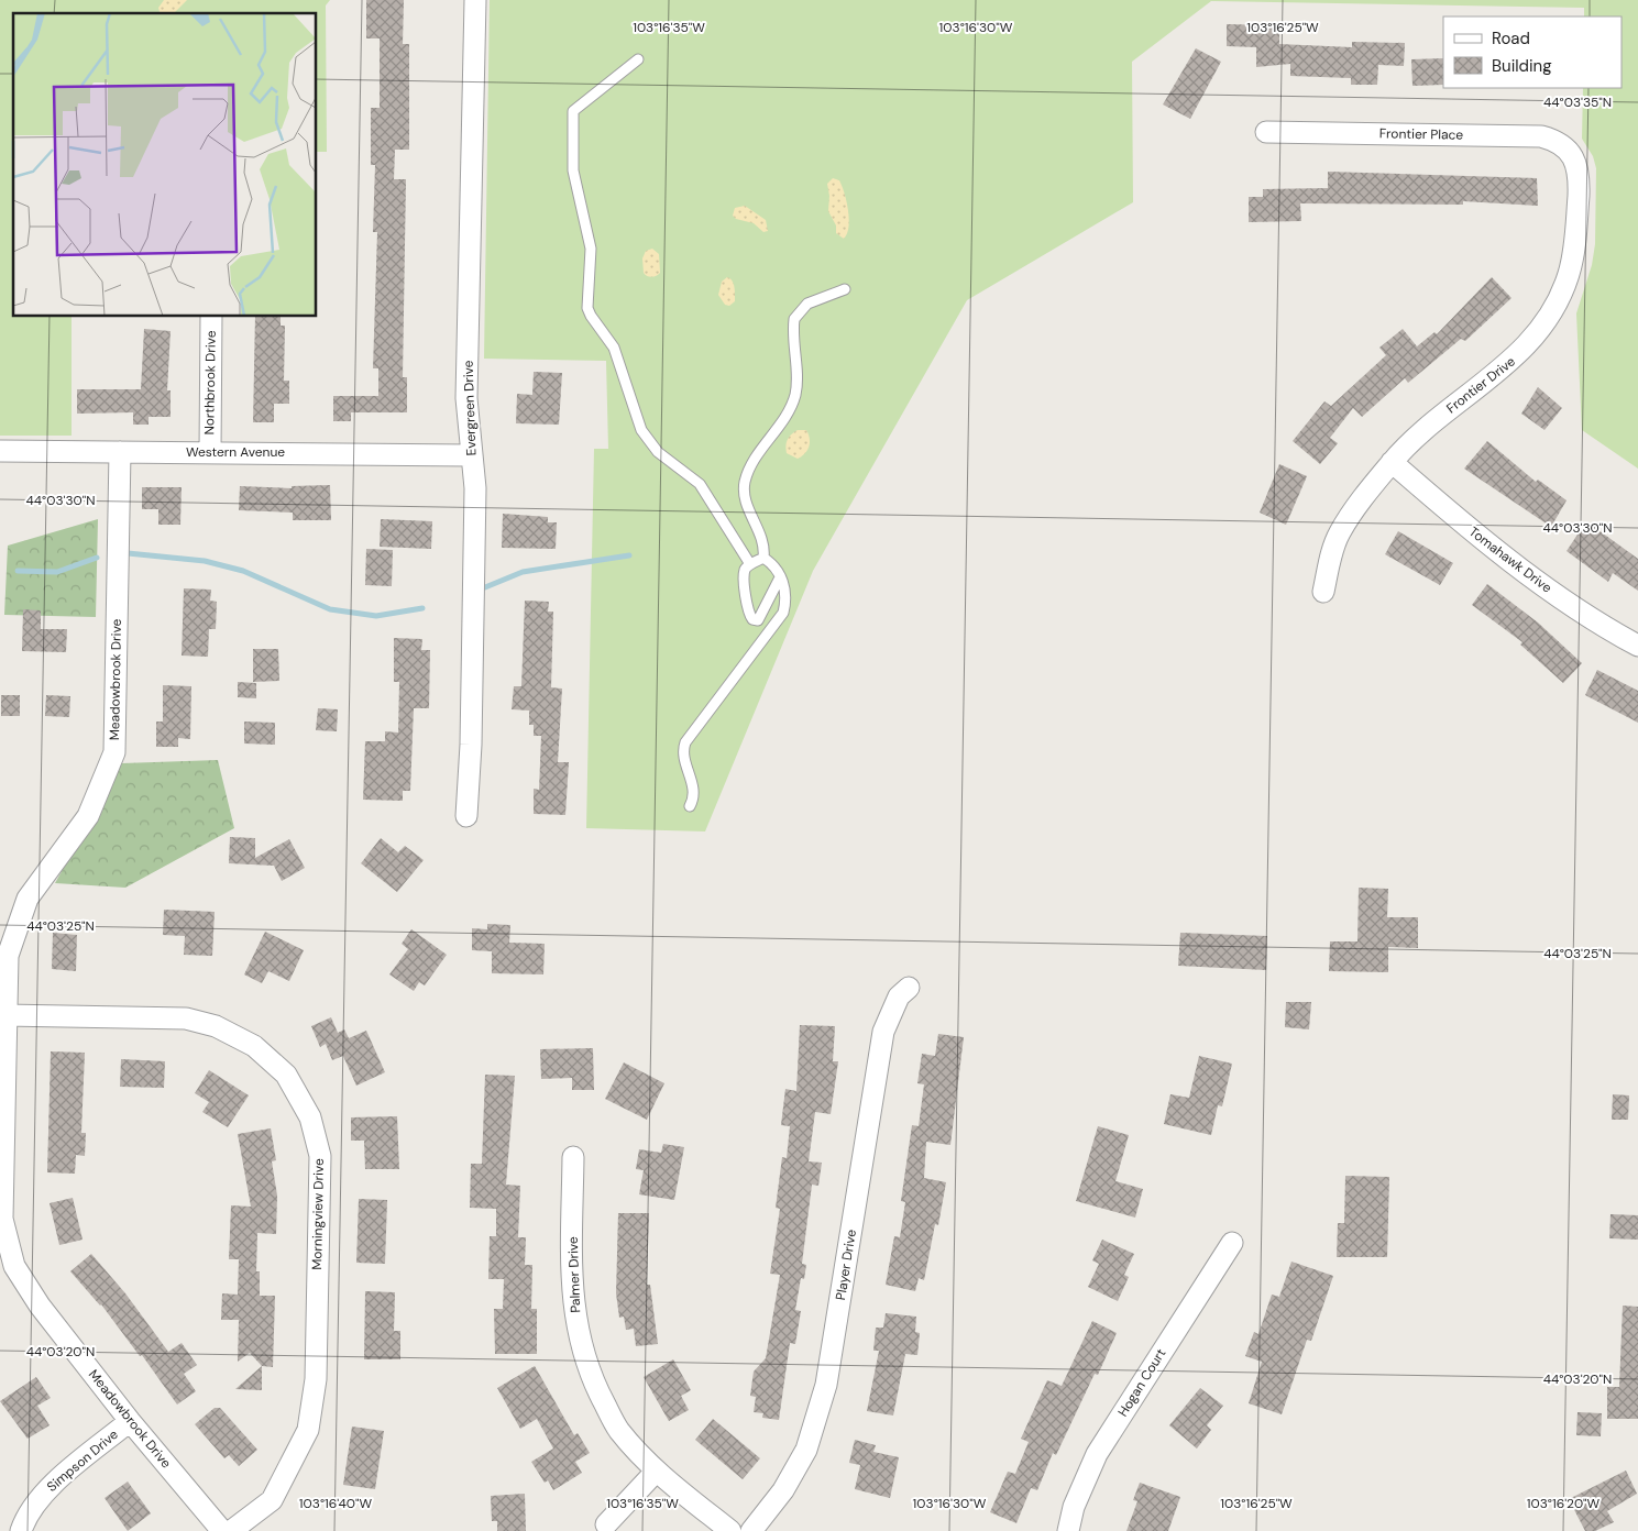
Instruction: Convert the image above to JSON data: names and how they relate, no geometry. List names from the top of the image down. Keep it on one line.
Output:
{"streets":{"street":["Frontier Place","Northbrook Drive","Frontier Drive","Evergreen Drive","Western Avenue","Tomahawk Drive","Meadowbrook Drive","Morningview Drive","Player Drive","Palmer Drive","Hogan Court","Simpson Drive"]},"crossings":[["Frontier Place","Frontier Drive"],["Northbrook Drive","Western Avenue"],["Frontier Drive","Tomahawk Drive"],["Evergreen Drive","Western Avenue"],["Western Avenue","Meadowbrook Drive"],["Meadowbrook Drive","Morningview Drive"],["Meadowbrook Drive","Simpson Drive"]],"legend":["Road","Building"],"coordinates":["103°16'35\"W","103°16'30\"W","103°16'25\"W","44°03'35\"N","44°03'30\"N","44°03'25\"N","44°03'20\"N","103°16'40\"W","103°16'20\"W"]}
